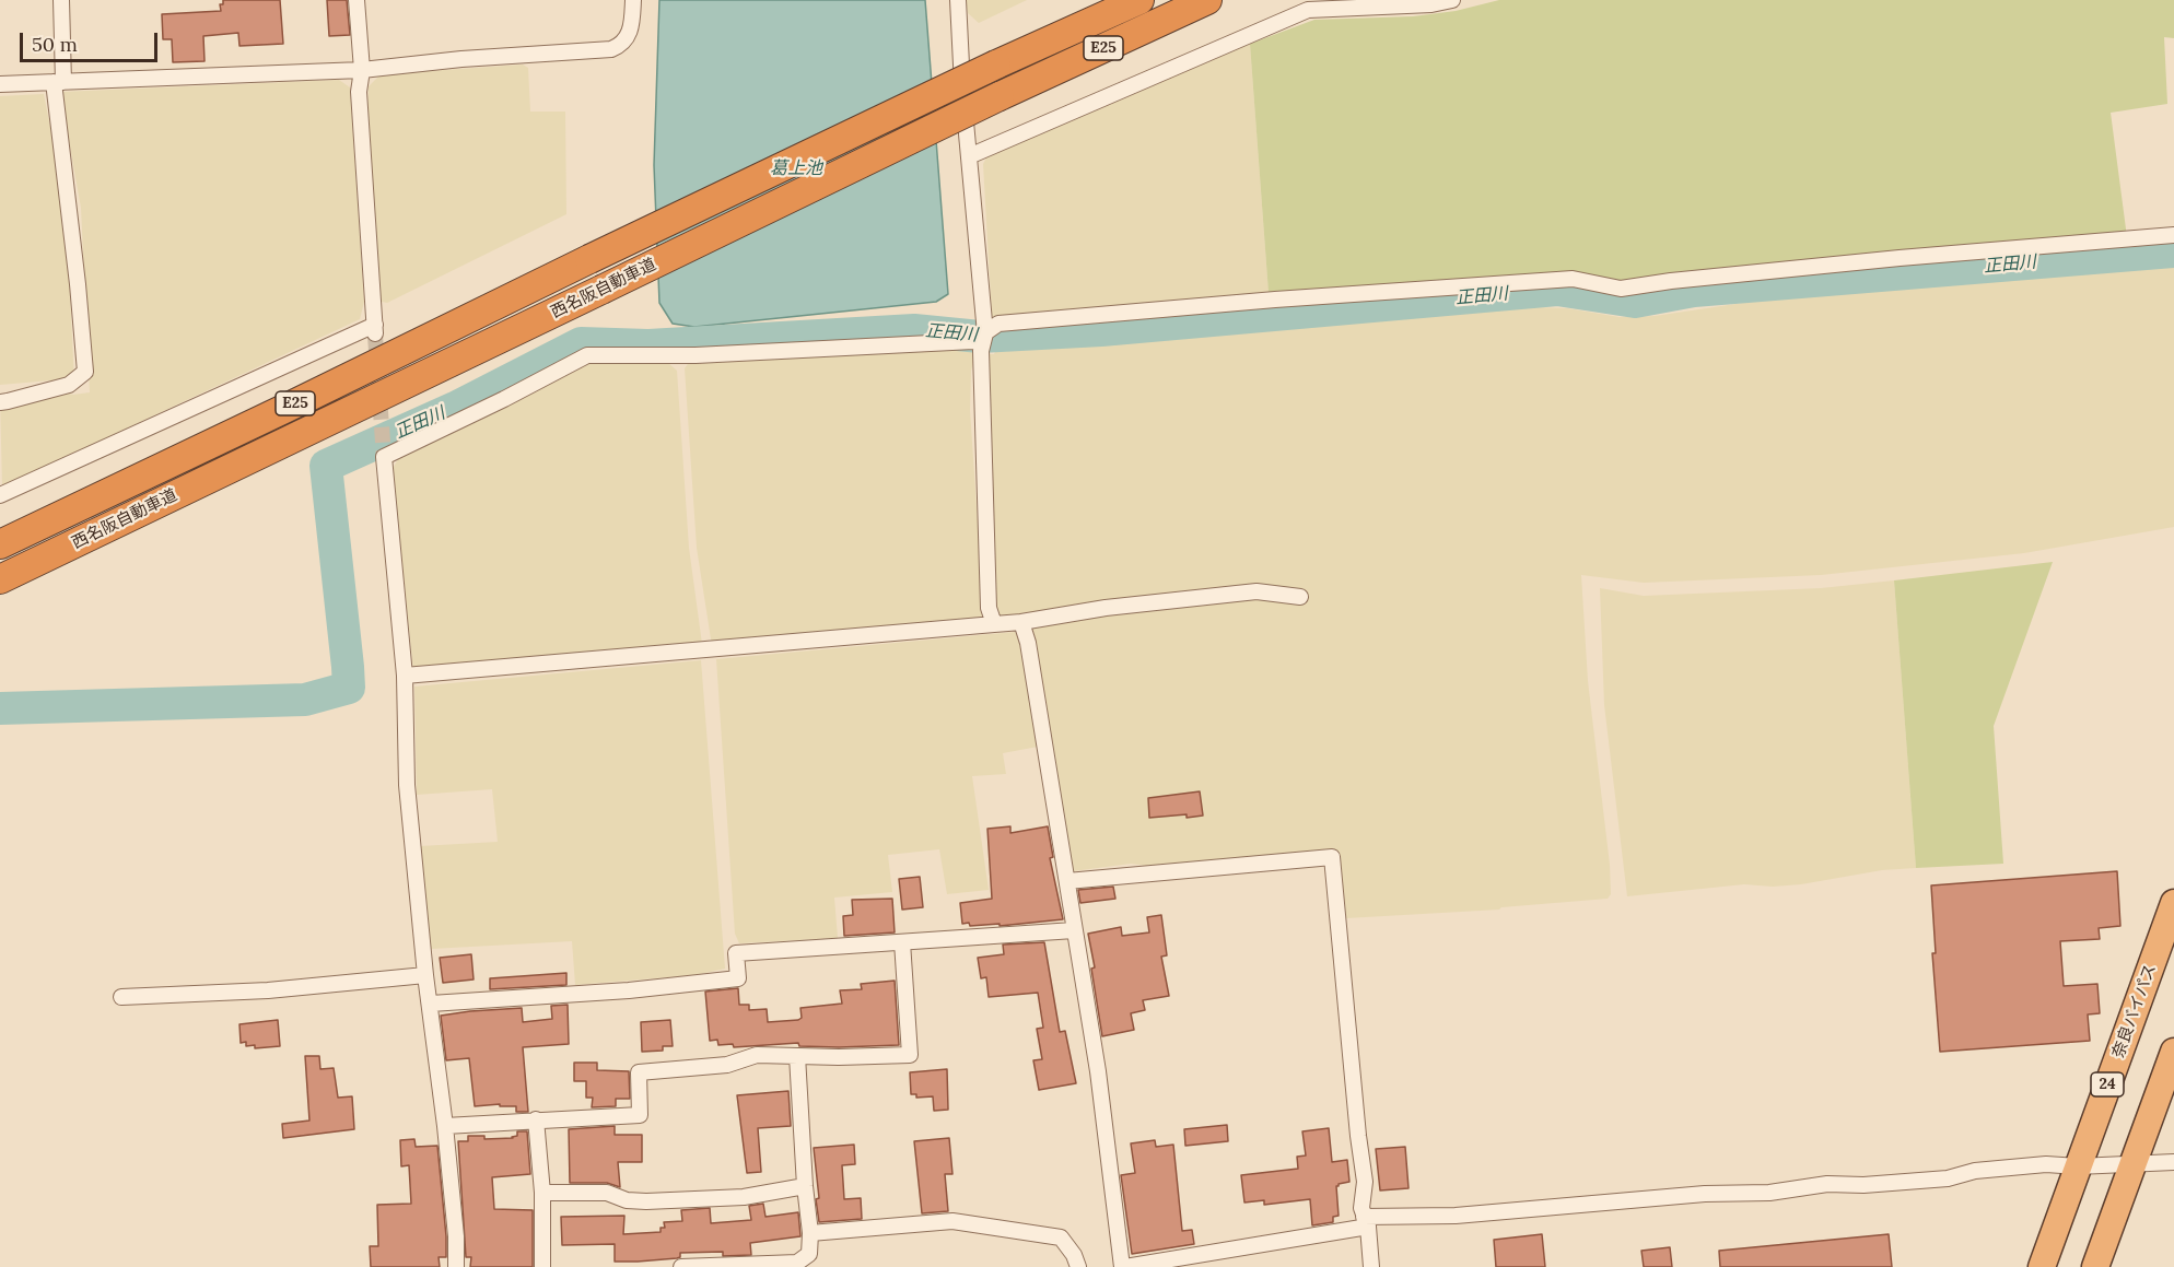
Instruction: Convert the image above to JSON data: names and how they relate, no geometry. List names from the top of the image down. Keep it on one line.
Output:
{"streets":{"highway":["E25","西名阪自動車道","奈良バイパス","24"]},"water":["葛上池","正田川"],"scale_bar":"50 m"}
